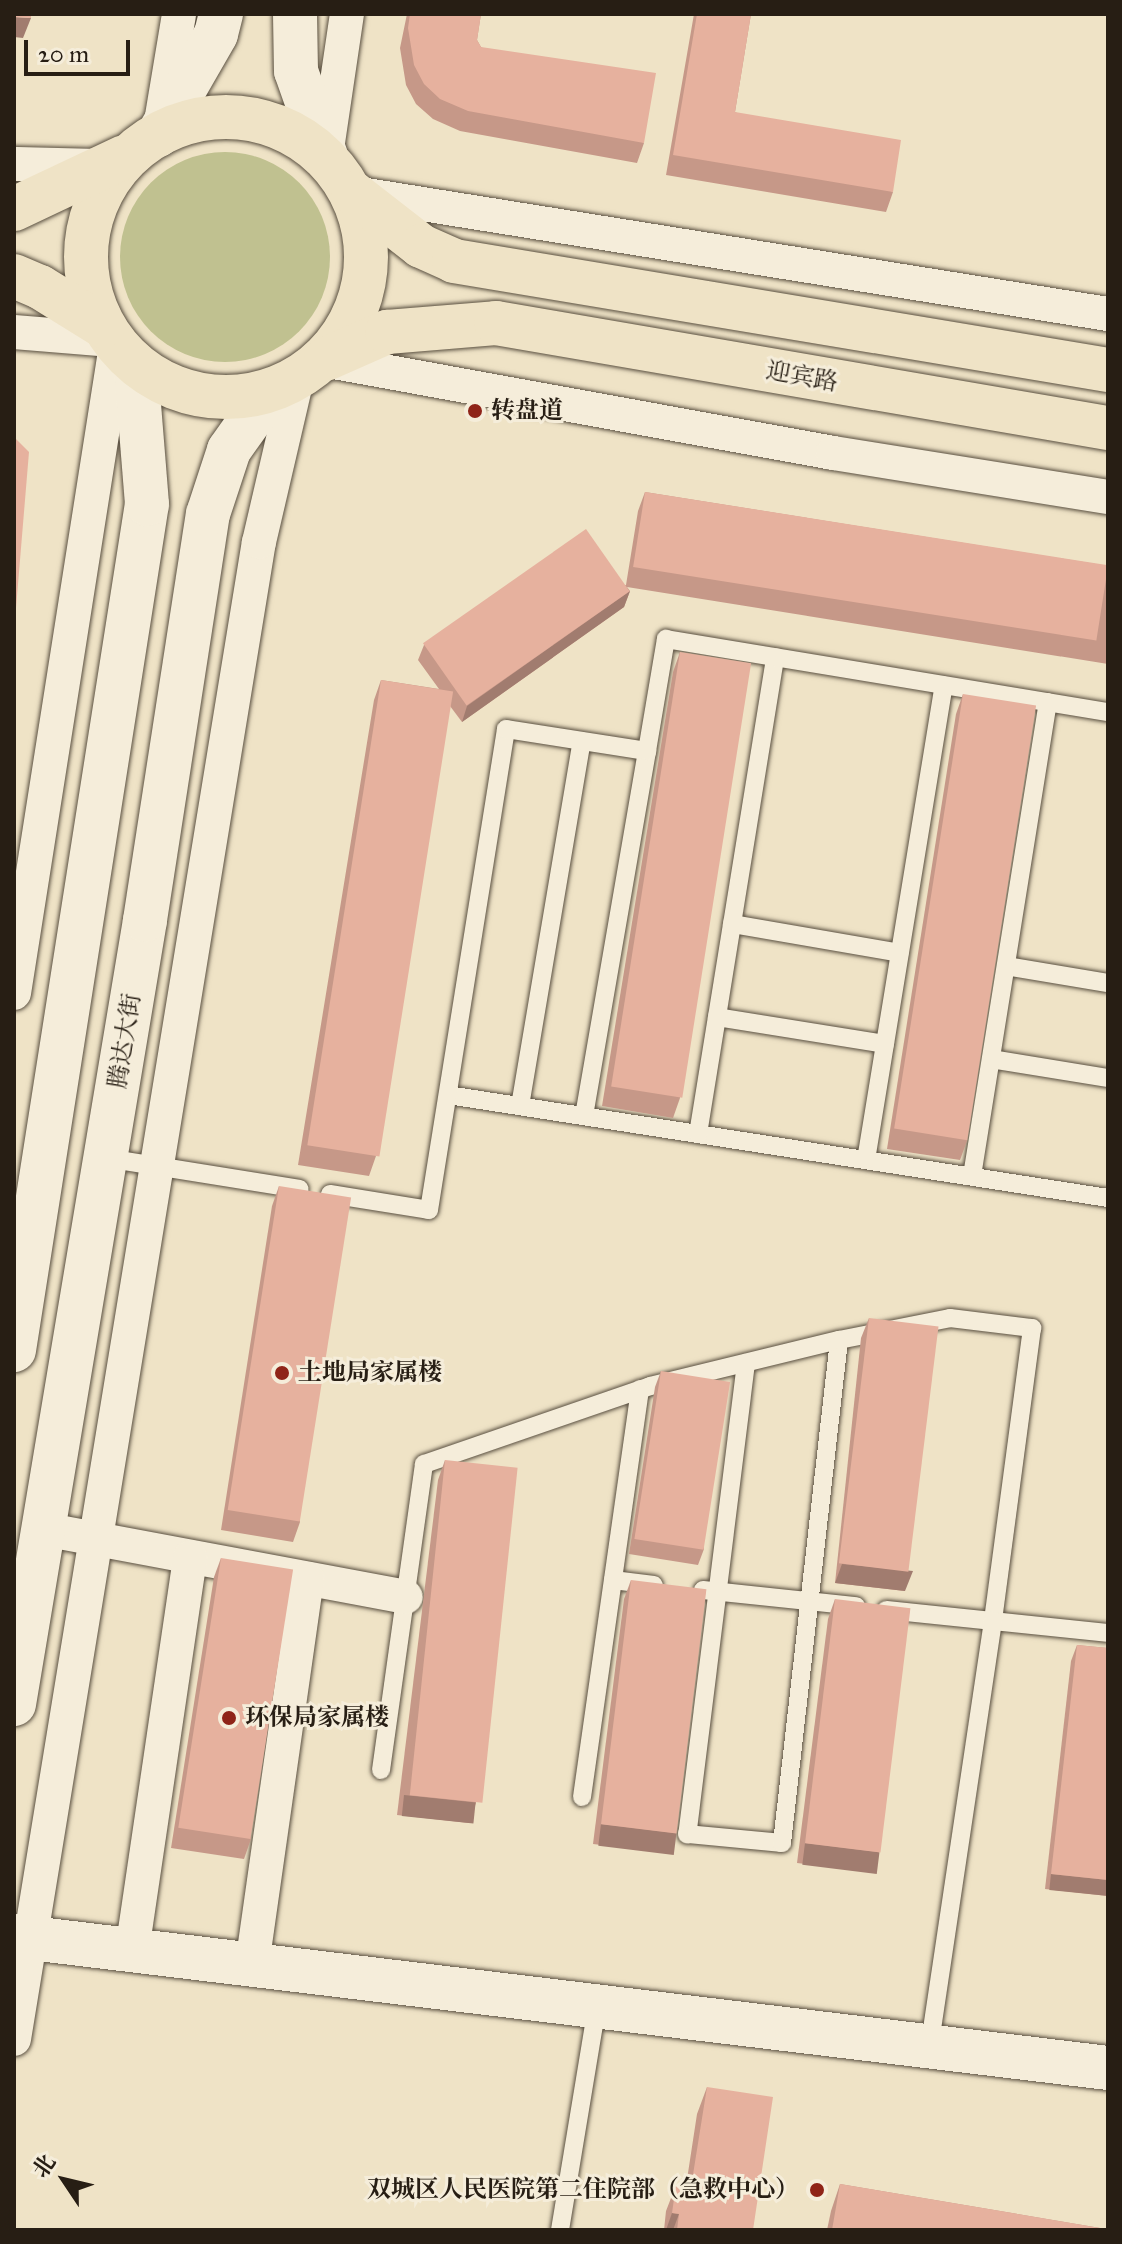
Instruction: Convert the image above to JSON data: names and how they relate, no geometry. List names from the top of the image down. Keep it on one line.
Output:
{"streets":{"main road":["迎宾路","腾达大街"]},"crossings":[["迎宾路","腾达大街"]],"places":["转盘道","土地局家属楼","环保局家属楼","双城区人民医院第二住院部（急救中心）"],"scale_bar":"20 m","north":"top left"}
